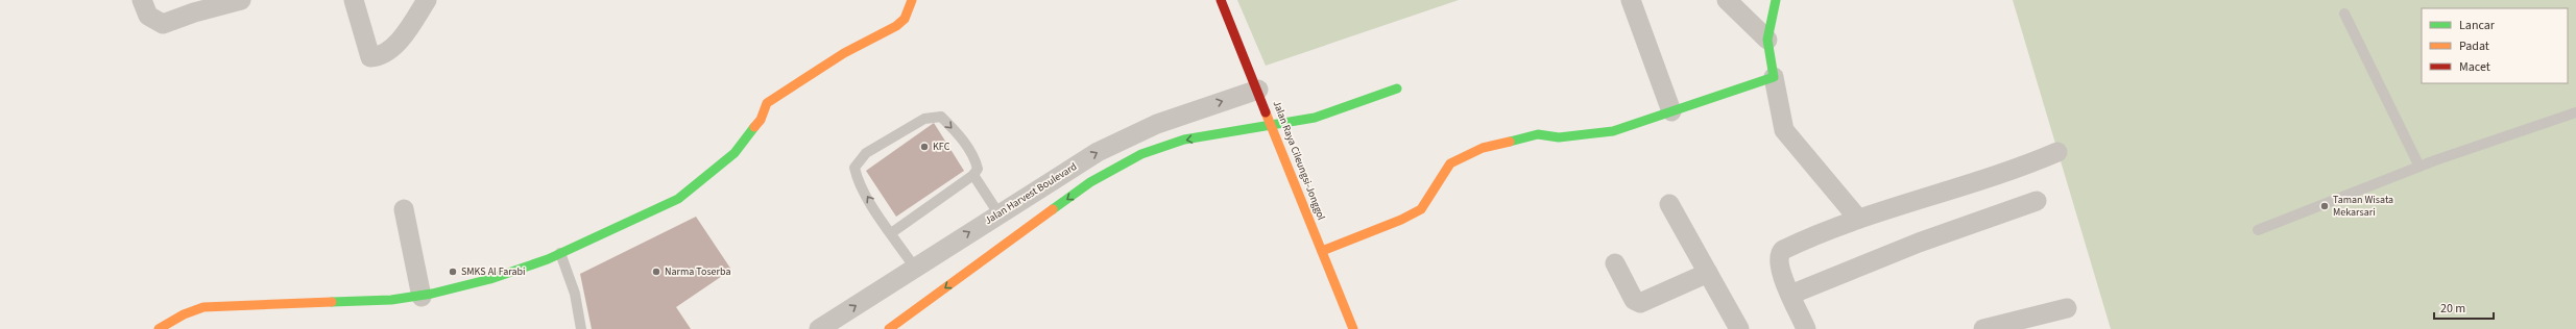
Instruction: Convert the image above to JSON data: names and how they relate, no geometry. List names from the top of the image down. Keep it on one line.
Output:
{"streets":{"street":["Jalan Raya Cileungsi-Jonggol","Jalan Harvest Boulevard"]},"crossings":[["Jalan Raya Cileungsi-Jonggol","Jalan Harvest Boulevard"]],"places":["KFC","Taman Wisata Mekarsari","SMKS Al Farabi","Narma Toserba"],"legend":["Lancar","Padat","Macet"],"scale_bar":"20 m"}
